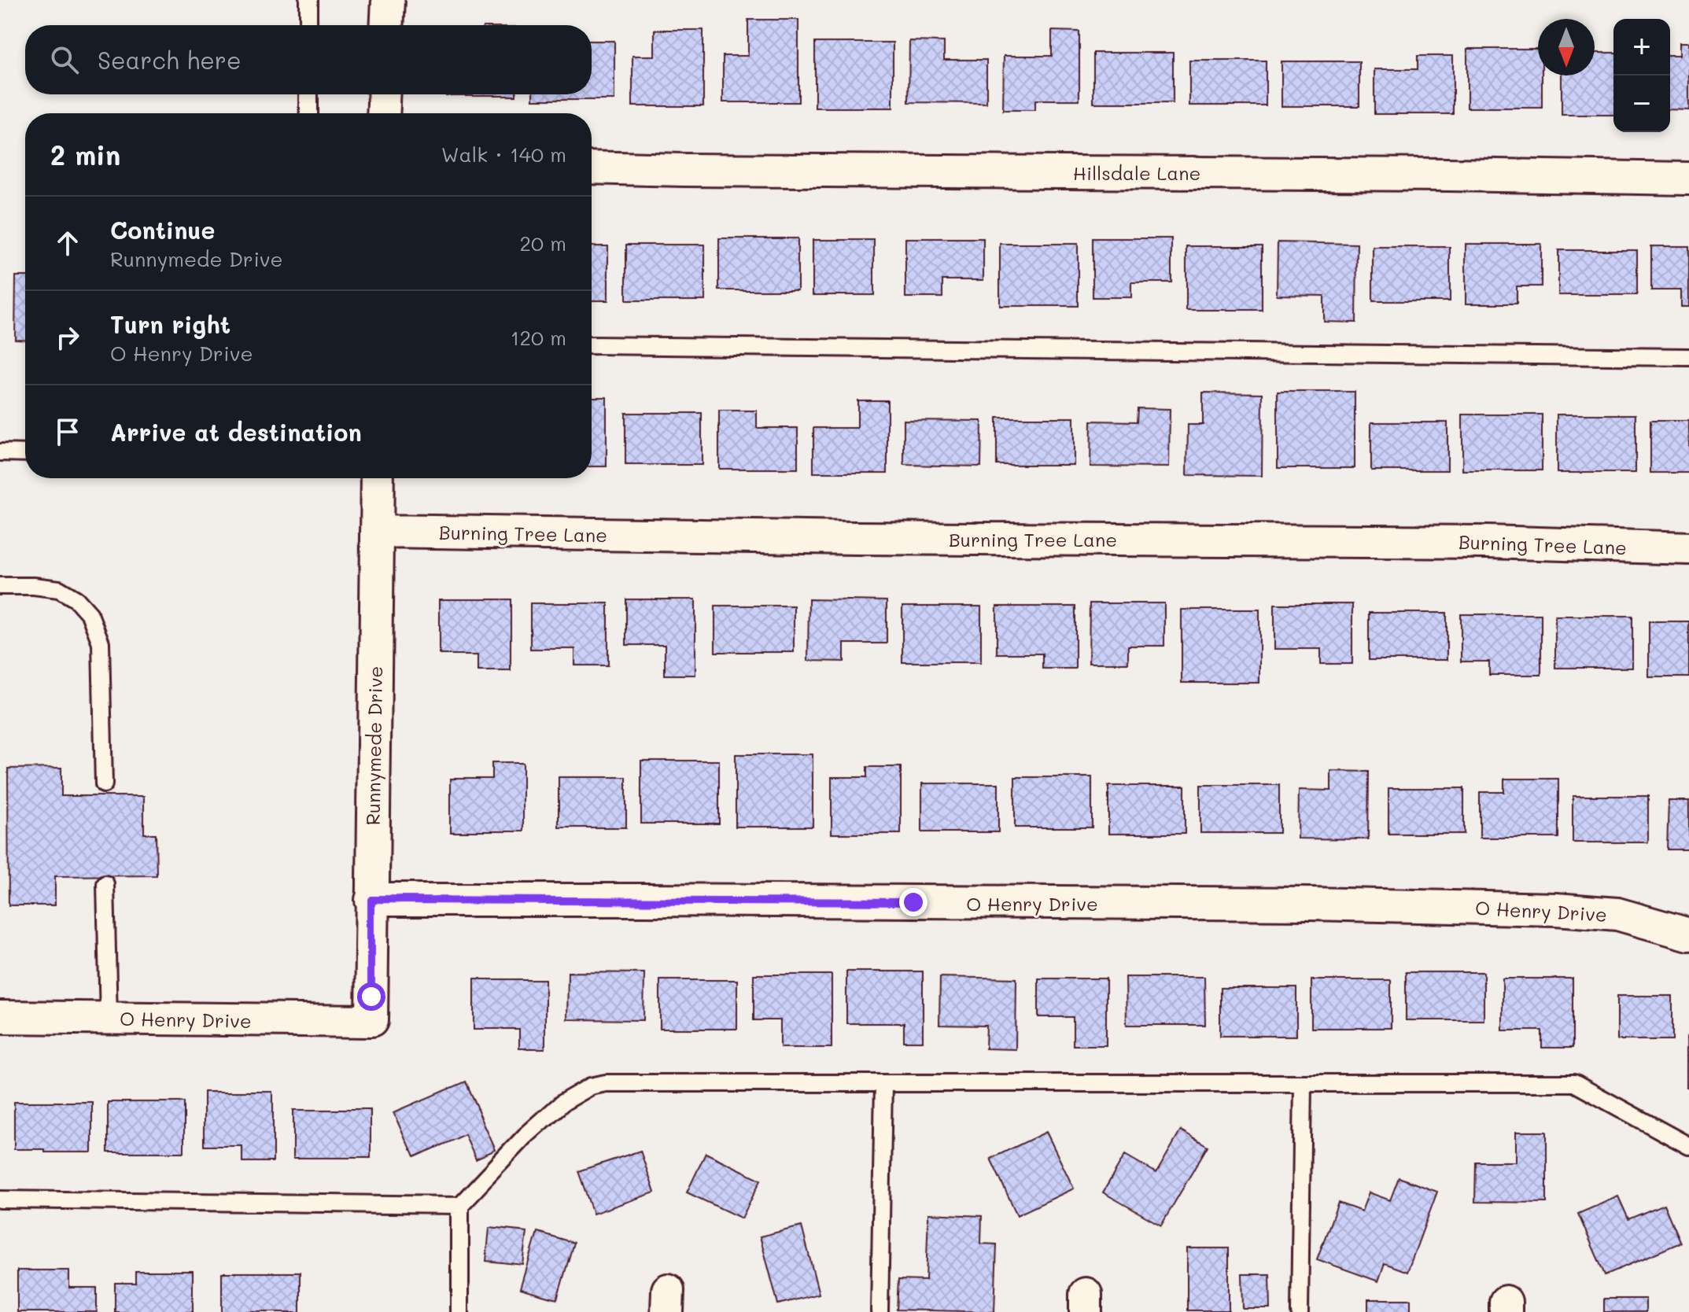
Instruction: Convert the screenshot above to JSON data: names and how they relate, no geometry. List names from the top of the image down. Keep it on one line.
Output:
{"streets":{"street":["Hillsdale Lane","Burning Tree Lane","Runnymede Drive","O Henry Drive"]},"crossings":[["Burning Tree Lane","Runnymede Drive"],["Runnymede Drive","O Henry Drive"]],"north":"bottom","page":{"map_buttons":["+","−"],"search":"Search here","heading":["2 min","Walk · 140 m"],"list":[["Continue","Runnymede Drive","20 m"],["Turn right","O Henry Drive","120 m"],"Arrive at destination"]}}
